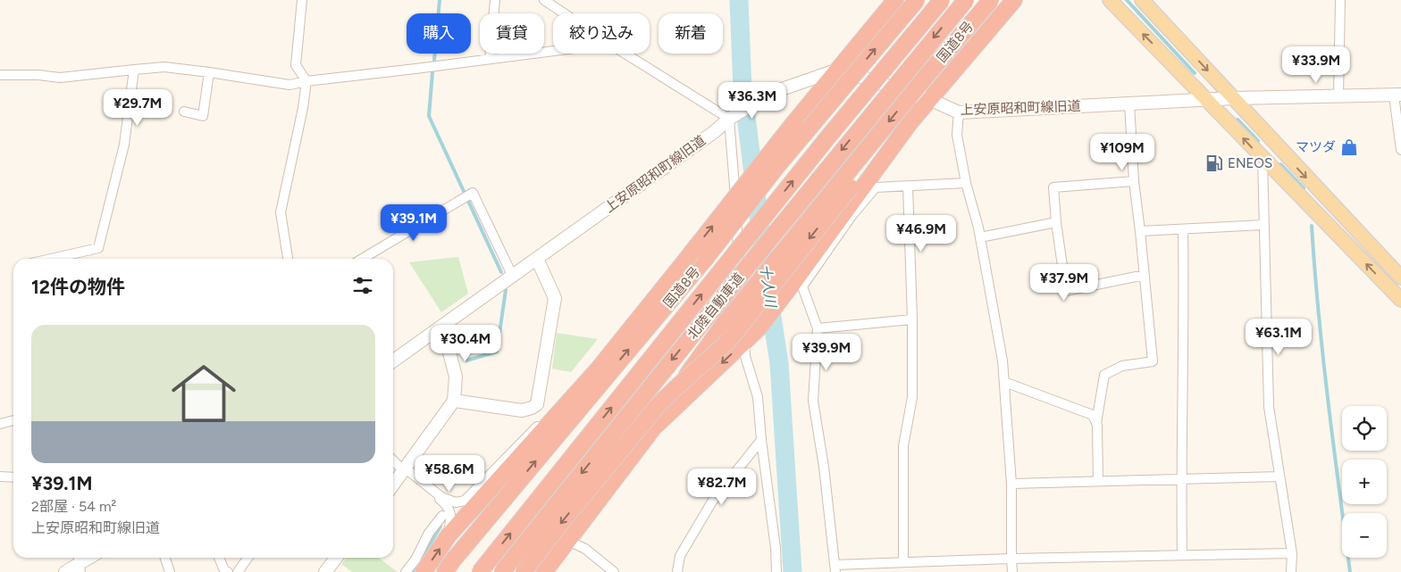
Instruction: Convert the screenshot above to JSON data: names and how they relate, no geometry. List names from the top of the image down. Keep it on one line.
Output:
{"streets":{"highway":["国道8号","北陸自動車道"],"street":["上安原昭和町線旧道"]},"water":["十人川"],"places":{"shop":["マツダ"],"fuel station":["ENEOS"]},"page":{"chip":["購入","賃貸","絞り込み","新着"],"price":["¥33.9M","¥36.3M","¥29.7M","¥109M","¥39.1M","¥46.9M","¥37.9M","¥63.1M","¥30.4M","¥39.9M","¥58.6M","¥82.7M"],"heading":"12件の物件","list":[{"name":"¥39.1M","note":"2部屋 · 54 m² · 上安原昭和町線旧道"}],"map_buttons":["+","−"]}}
